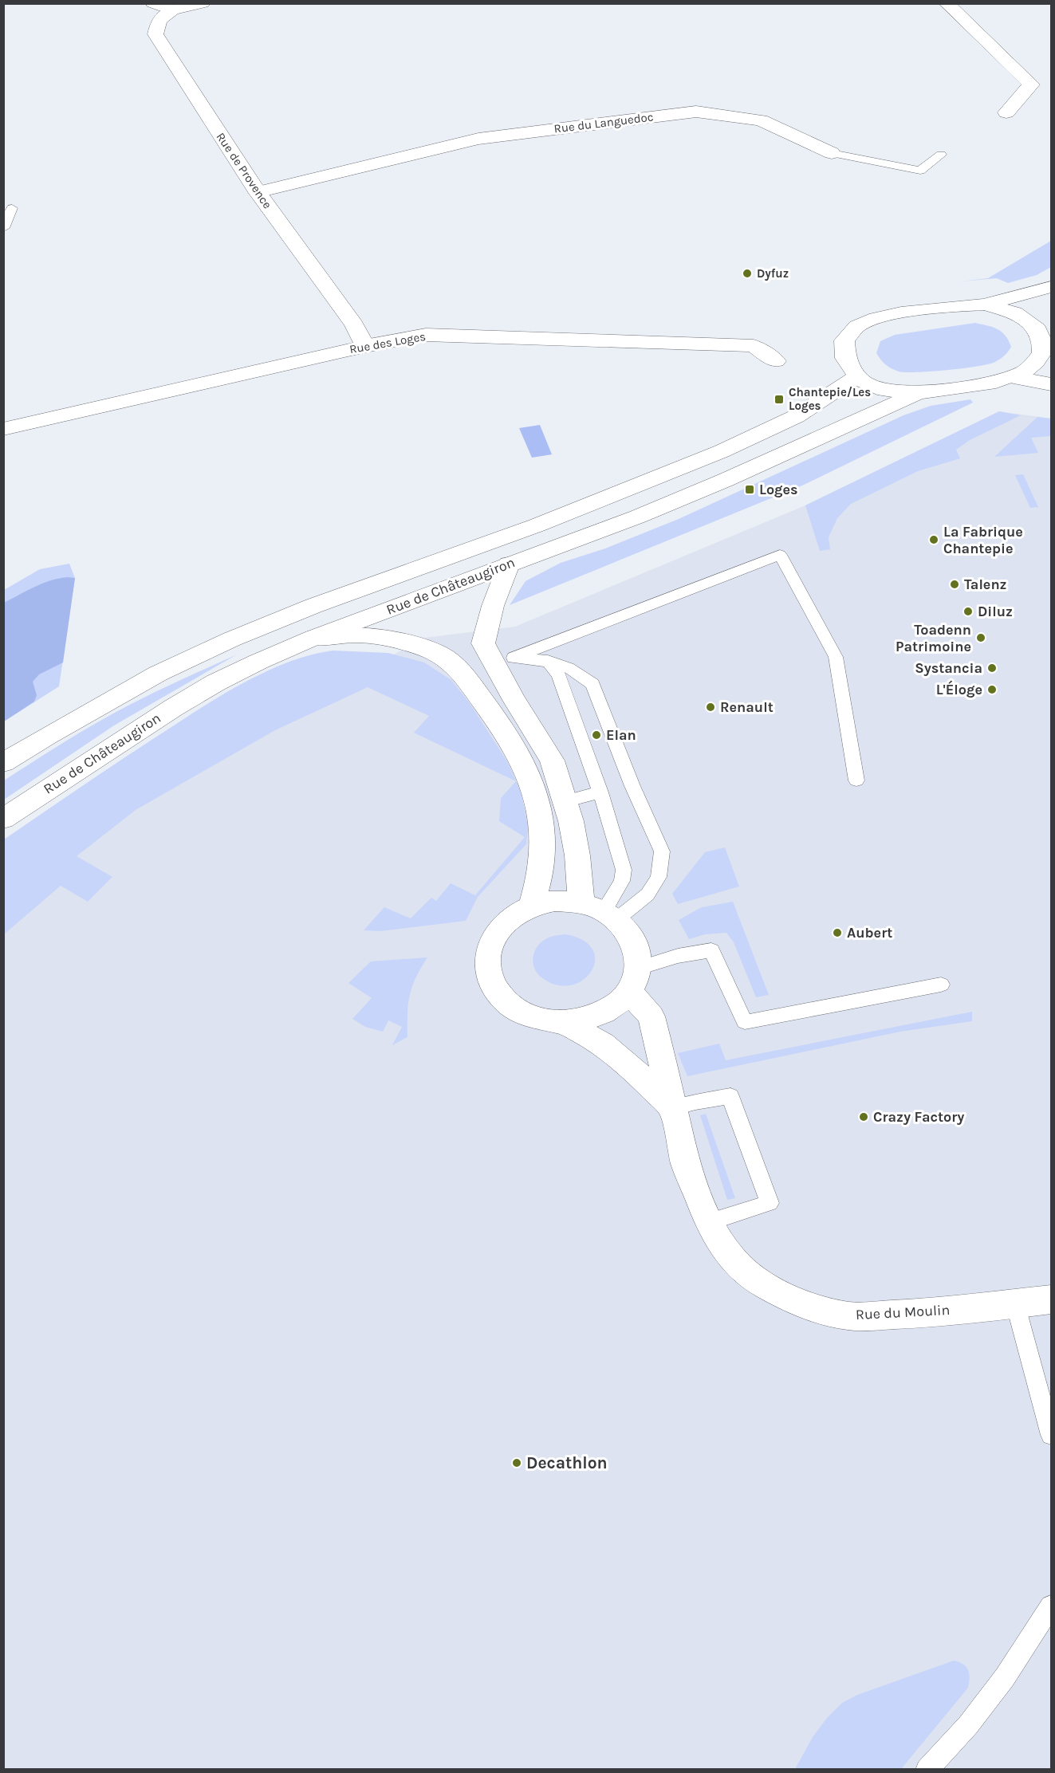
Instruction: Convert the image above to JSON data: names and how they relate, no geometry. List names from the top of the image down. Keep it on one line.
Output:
{"streets":{"street":["Rue du Languedoc","Rue de Provence","Rue des Loges","Rue de Châteaugiron","Rue du Moulin"]},"crossings":[["Rue du Languedoc","Rue de Provence"],["Rue de Provence","Rue des Loges"]],"places":{"other":["Dyfuz","La Fabrique Chantepie","Talenz","Diluz","Toadenn Patrimoine","Systancia","L'Éloge","Renault","Elan","Aubert","Crazy Factory","Decathlon"],"transit":["Chantepie/Les Loges","Loges"]}}
